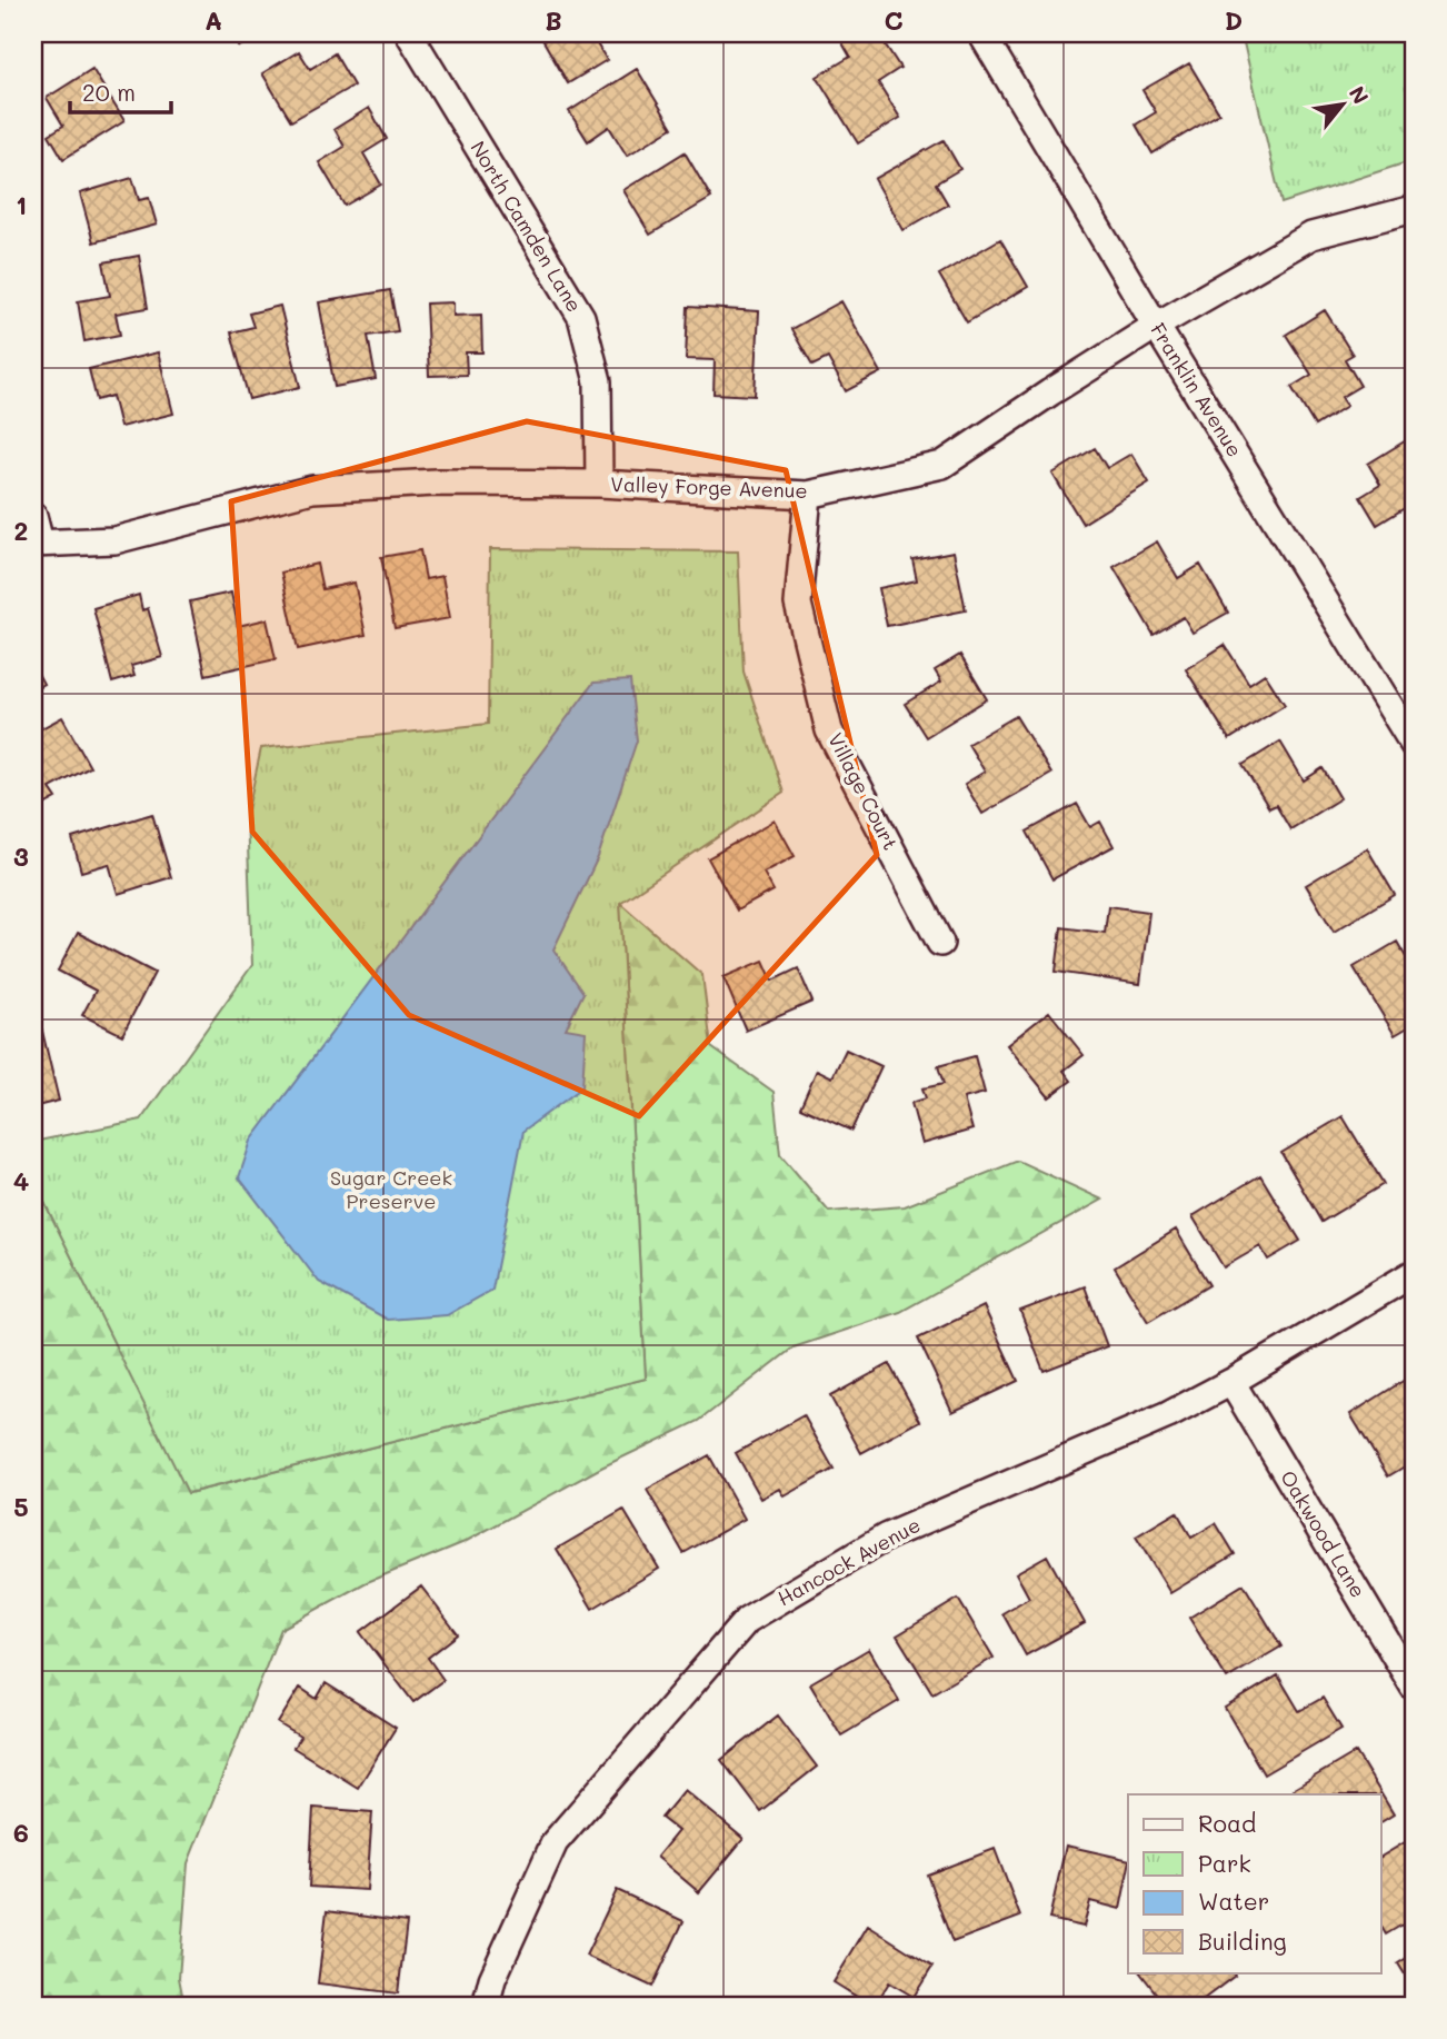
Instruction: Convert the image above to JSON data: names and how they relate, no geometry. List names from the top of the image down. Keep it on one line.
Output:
{"streets":{"street":["North Camden Lane","Franklin Avenue","Valley Forge Avenue","Village Court","Oakwood Lane","Hancock Avenue"]},"crossings":[["North Camden Lane","Valley Forge Avenue"],["Franklin Avenue","Valley Forge Avenue"],["Valley Forge Avenue","Village Court"],["Oakwood Lane","Hancock Avenue"]],"parks":["Sugar Creek Preserve"],"legend":["Road","Park","Water","Building"],"scale_bar":"20 m","north":"top right","grid":{"columns":["A","B","C","D"],"rows":["1","2","3","4","5","6"]}}
